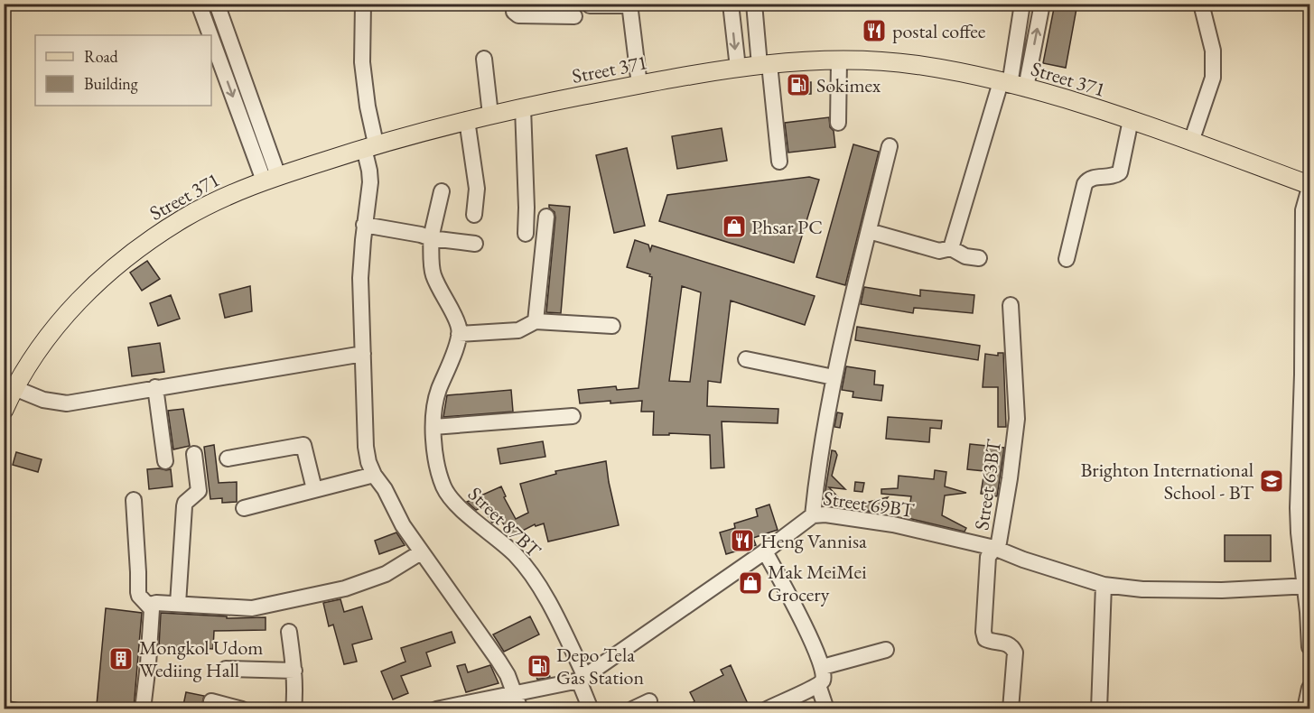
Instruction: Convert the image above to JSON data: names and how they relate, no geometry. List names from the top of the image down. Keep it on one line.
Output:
{"streets":{"main road":["Street 371"],"street":["Street 63BT","Street 69BT","Street 87BT"]},"crossings":[["Street 63BT","Street 69BT"],["Street 69BT","Street 87BT"]],"places":{"restaurant":["postal coffee","Heng Vannisa"],"fuel station":["Sokimex","Depo Tela Gas Station"],"shop":["Phsar PC","Mak MeiMei Grocery"],"school or university":["Brighton International School - BT"],"building":["Mongkol Udom Wediing Hall"]},"legend":["Road","Building"]}
